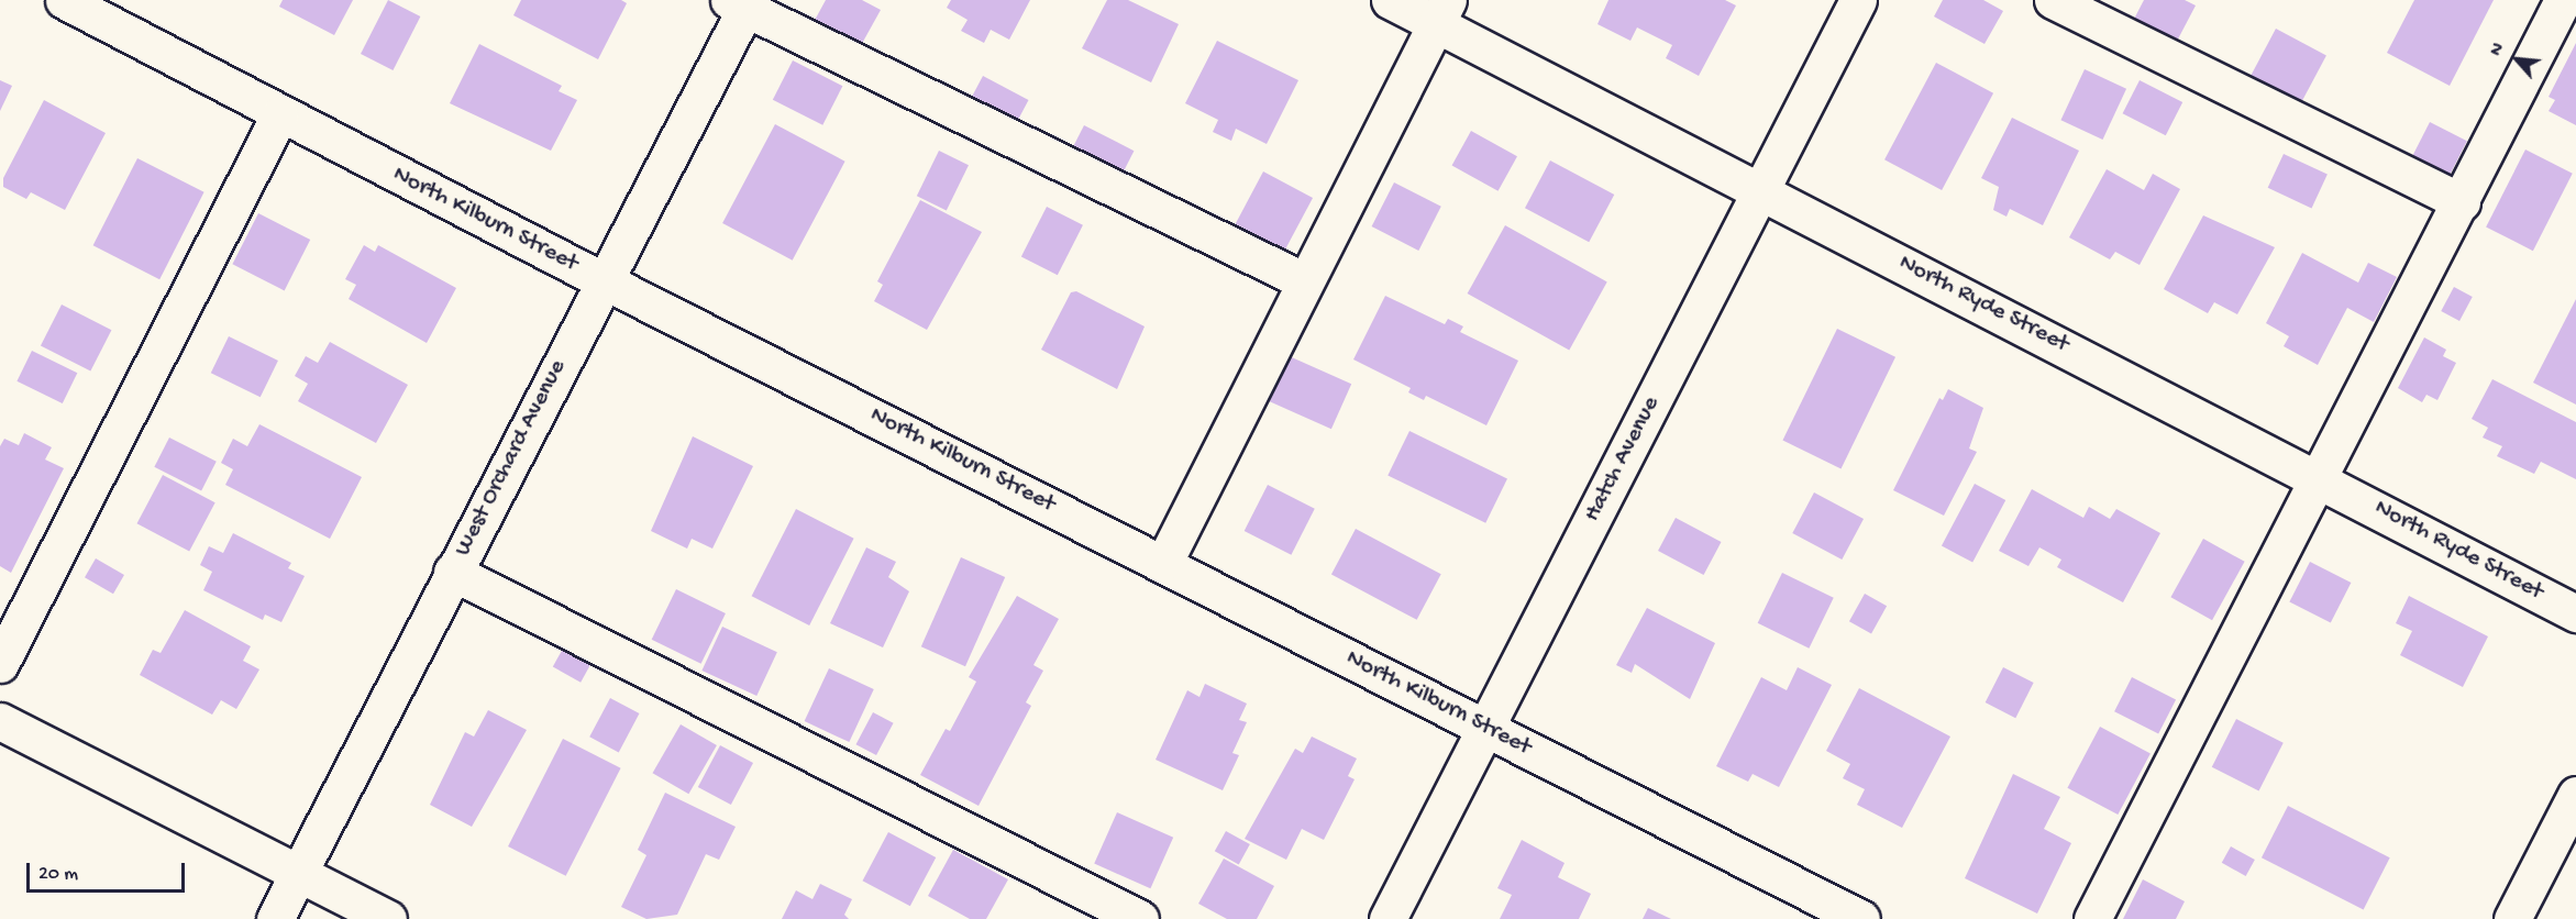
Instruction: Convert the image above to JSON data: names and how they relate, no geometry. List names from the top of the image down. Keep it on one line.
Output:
{"streets":{"street":["North Kilburn Street","North Ryde Street","West Orchard Avenue","Hatch Avenue"]},"crossings":[["North Kilburn Street","West Orchard Avenue"],["North Kilburn Street","Hatch Avenue"],["North Ryde Street","Hatch Avenue"]],"scale_bar":"20 m","north":"top left"}
